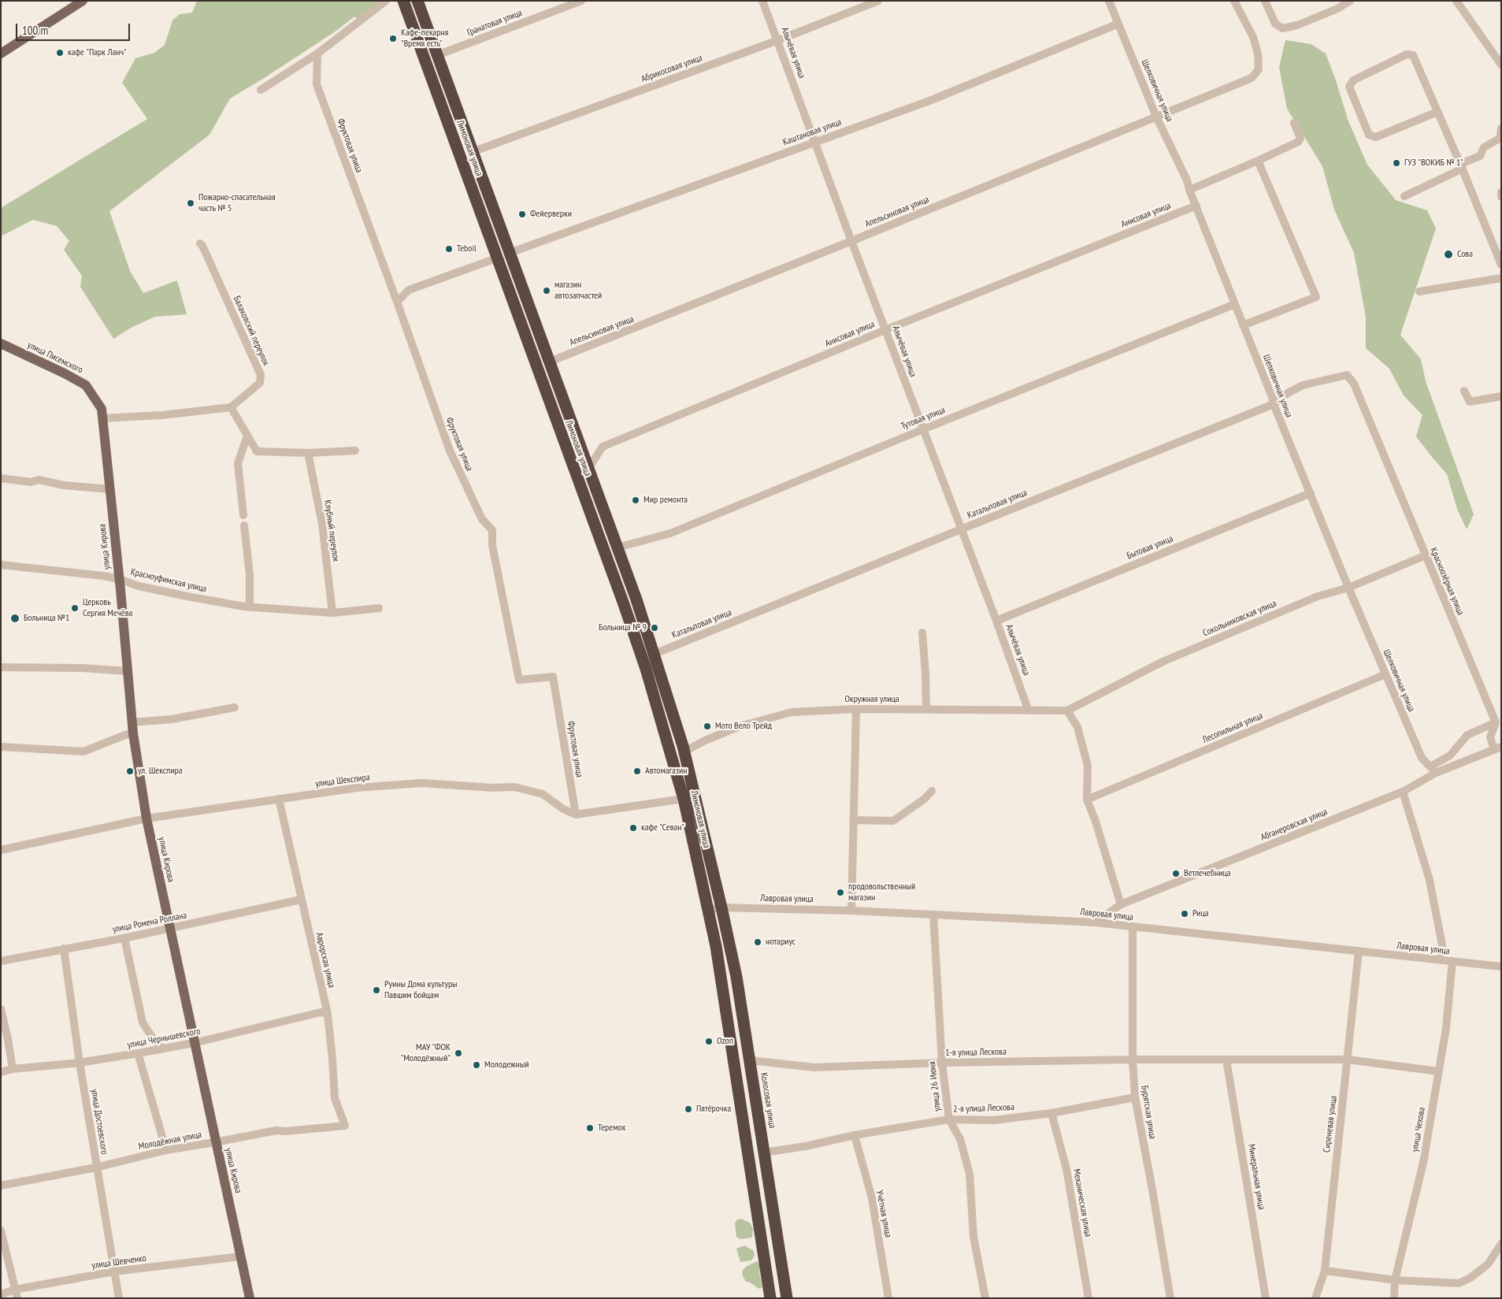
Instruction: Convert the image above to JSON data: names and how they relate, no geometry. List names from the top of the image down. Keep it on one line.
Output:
{"streets":{"highway":["Лимоновая улица","Колосовая улица"],"main road":["улица Писемского","улица Кирова"],"street":["Гранатовая улица","Алычёвая улица","Абрикосовая улица","Шелковичная улица","Каштановая улица","Фруктовая улица","Апельсиновая улица","Анисовая улица","Балаковский переулок","Тутовая улица","Катальповая улица","Клубный переулок","Бытовая улица","Красноуфимская улица","Красноозёрная улица","Сокольниковская улица","Окружная улица","Лесопильная улица","улица Шекспира","Абганеровская улица","Лавровая улица","улица Ромена Роллана","Аврорская улица","улица Чернышевского","1-я улица Лескова","улица 26 Июня","2-я улица Лескова","Бурятская улица","улица Достоевского","Сиреневая улица","улица Чехова","Молодёжная улица","Минеральная улица","Механическая улица","Учётная улица","улица Шевченко"]},"crossings":[["Гранатовая улица","Лимоновая улица"],["Алычёвая улица","Абрикосовая улица"],["Алычёвая улица","Каштановая улица"],["Алычёвая улица","Апельсиновая улица"],["Алычёвая улица","Анисовая улица"],["Алычёвая улица","Тутовая улица"],["Алычёвая улица","Катальповая улица"],["Алычёвая улица","Бытовая улица"],["Алычёвая улица","Окружная улица"],["Абрикосовая улица","Лимоновая улица"],["Шелковичная улица","Каштановая улица"],["Шелковичная улица","Апельсиновая улица"],["Шелковичная улица","Анисовая улица"],["Шелковичная улица","Тутовая улица"],["Шелковичная улица","Катальповая улица"],["Шелковичная улица","Бытовая улица"],["Шелковичная улица","Сокольниковская улица"],["Шелковичная улица","Лесопильная улица"],["Шелковичная улица","Абганеровская улица"],["Каштановая улица","Лимоновая улица"],["Фруктовая улица","улица Шекспира"],["Лимоновая улица","Апельсиновая улица"],["Лимоновая улица","Анисовая улица"],["Лимоновая улица","Тутовая улица"],["Лимоновая улица","Катальповая улица"],["Лимоновая улица","Окружная улица"],["Лимоновая улица","Лавровая улица"],["Лимоновая улица","Колосовая улица"],["улица Писемского","улица Кирова"],["Катальповая улица","Красноозёрная улица"],["Клубный переулок","Красноуфимская улица"],["улица Кирова","Красноуфимская улица"],["улица Кирова","улица Шекспира"],["улица Кирова","улица Ромена Роллана"],["улица Кирова","улица Чернышевского"],["улица Кирова","Молодёжная улица"],["улица Кирова","улица Шевченко"],["Красноозёрная улица","Сокольниковская улица"],["Сокольниковская улица","Окружная улица"],["улица Шекспира","Аврорская улица"],["Абганеровская улица","Лавровая улица"],["Лавровая улица","улица 26 Июня"],["Лавровая улица","Колосовая улица"],["Лавровая улица","Бурятская улица"],["Лавровая улица","Сиреневая улица"],["Лавровая улица","улица Чехова"],["улица Ромена Роллана","Аврорская улица"],["улица Ромена Роллана","улица Достоевского"],["Аврорская улица","улица Чернышевского"],["Аврорская улица","Молодёжная улица"],["улица Чернышевского","улица Достоевского"],["1-я улица Лескова","улица 26 Июня"],["1-я улица Лескова","Колосовая улица"],["1-я улица Лескова","Бурятская улица"],["1-я улица Лескова","Сиреневая улица"],["1-я улица Лескова","улица Чехова"],["1-я улица Лескова","Минеральная улица"],["улица 26 Июня","2-я улица Лескова"],["Колосовая улица","2-я улица Лескова"],["2-я улица Лескова","Бурятская улица"],["2-я улица Лескова","Механическая улица"],["2-я улица Лескова","Учётная улица"],["улица Достоевского","Молодёжная улица"],["улица Достоевского","улица Шевченко"]],"places":["Кафе-пекарня \"Время есть\"","кафе \"Парк Ланч\"","ГУЗ \"ВОКИБ № 1\"","Пожарно-спасательная часть № 5","Фейерверки","Teboil","Сова","магазин автозапчастей","Мир ремонта","Церковь Сергия Мечёва","Больница №1","Больница № 9","Мото Вело Трейд","ул. Шекспира","Автомагазин","кафе \"Севан\"","Ветлечебница","продовольственный магазин","Рица","нотариус","Руины Дома культуры Павшим бойцам","Ozon","МАУ \"ФОК \"Молодёжный\"","Молодежный","Пятёрочка","Теремок"],"scale_bar":"100 m"}
